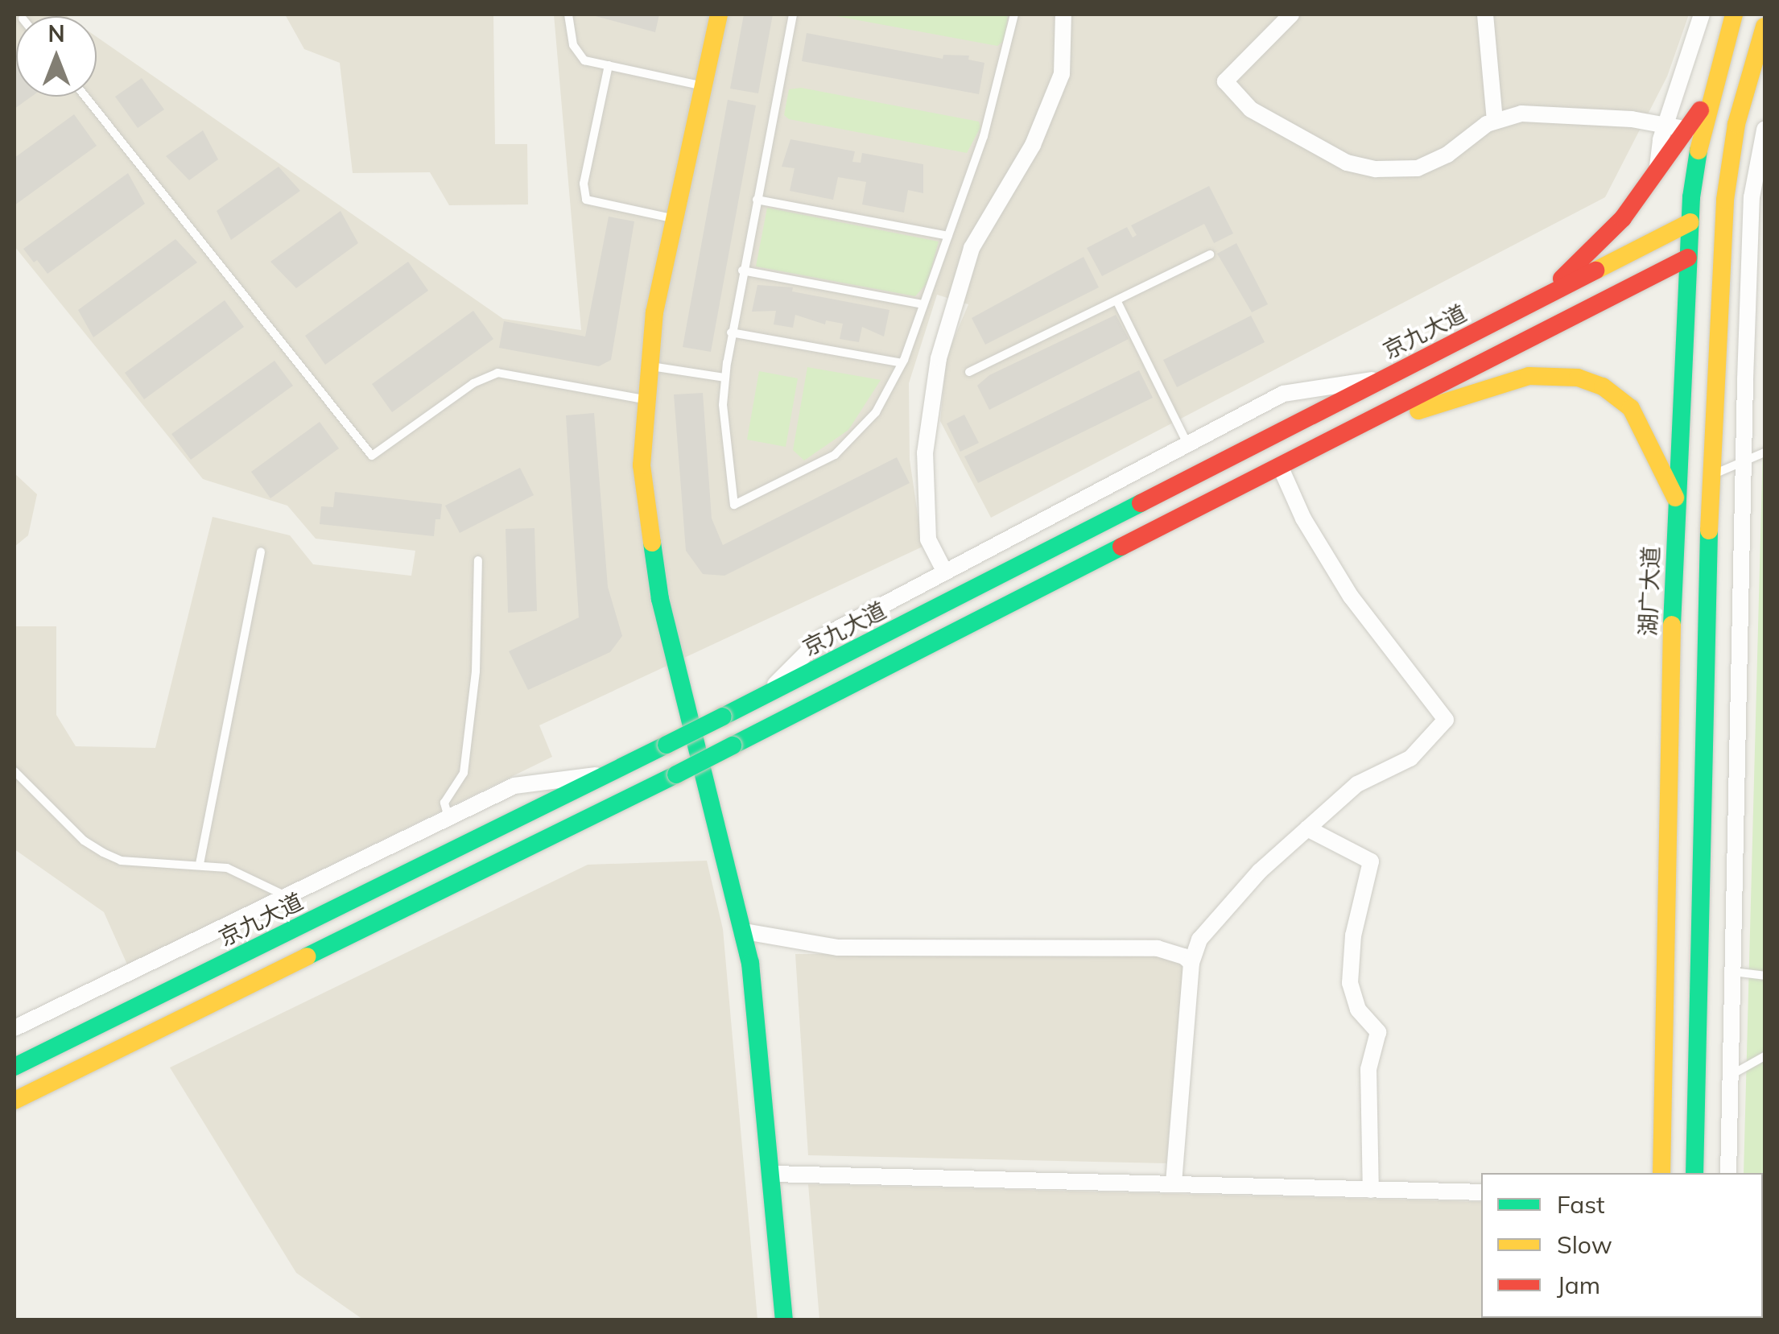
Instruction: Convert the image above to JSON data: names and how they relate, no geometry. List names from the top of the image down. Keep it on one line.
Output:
{"streets":{"street":["京九大道","湖广大道"]},"crossings":[["京九大道","湖广大道"]],"legend":["Fast","Slow","Jam"],"north":"top"}
